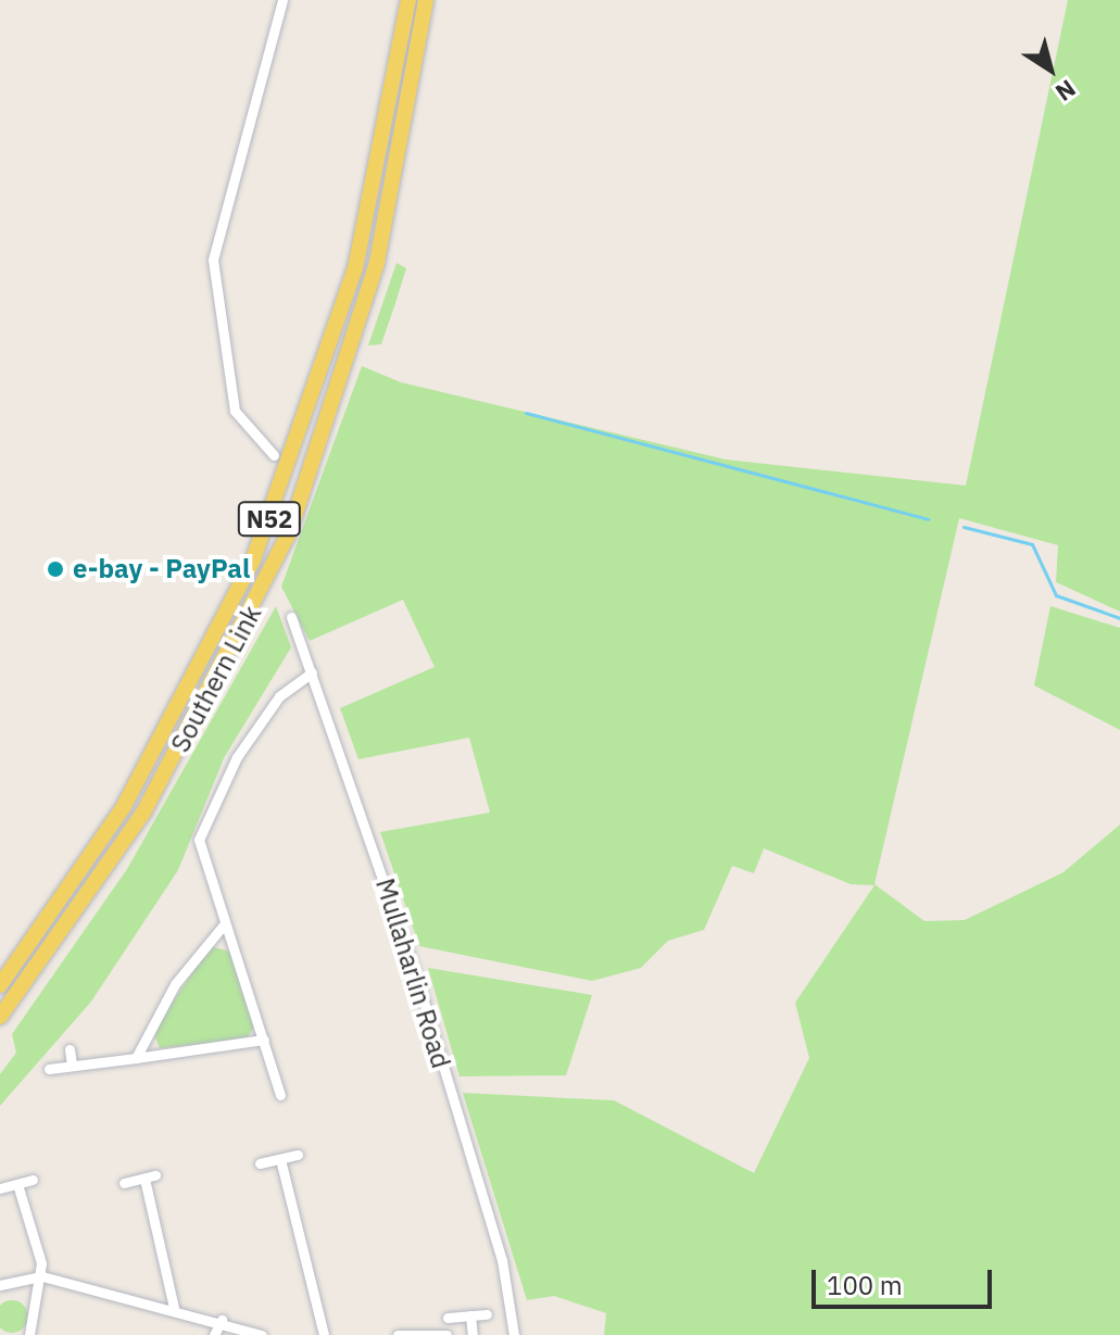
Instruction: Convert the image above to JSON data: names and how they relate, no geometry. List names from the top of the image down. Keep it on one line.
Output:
{"streets":{"main road":["N52","Southern Link"],"street":["Mullaharlin Road"]},"places":["e-bay - PayPal"],"scale_bar":"100 m","north":"bottom right"}
